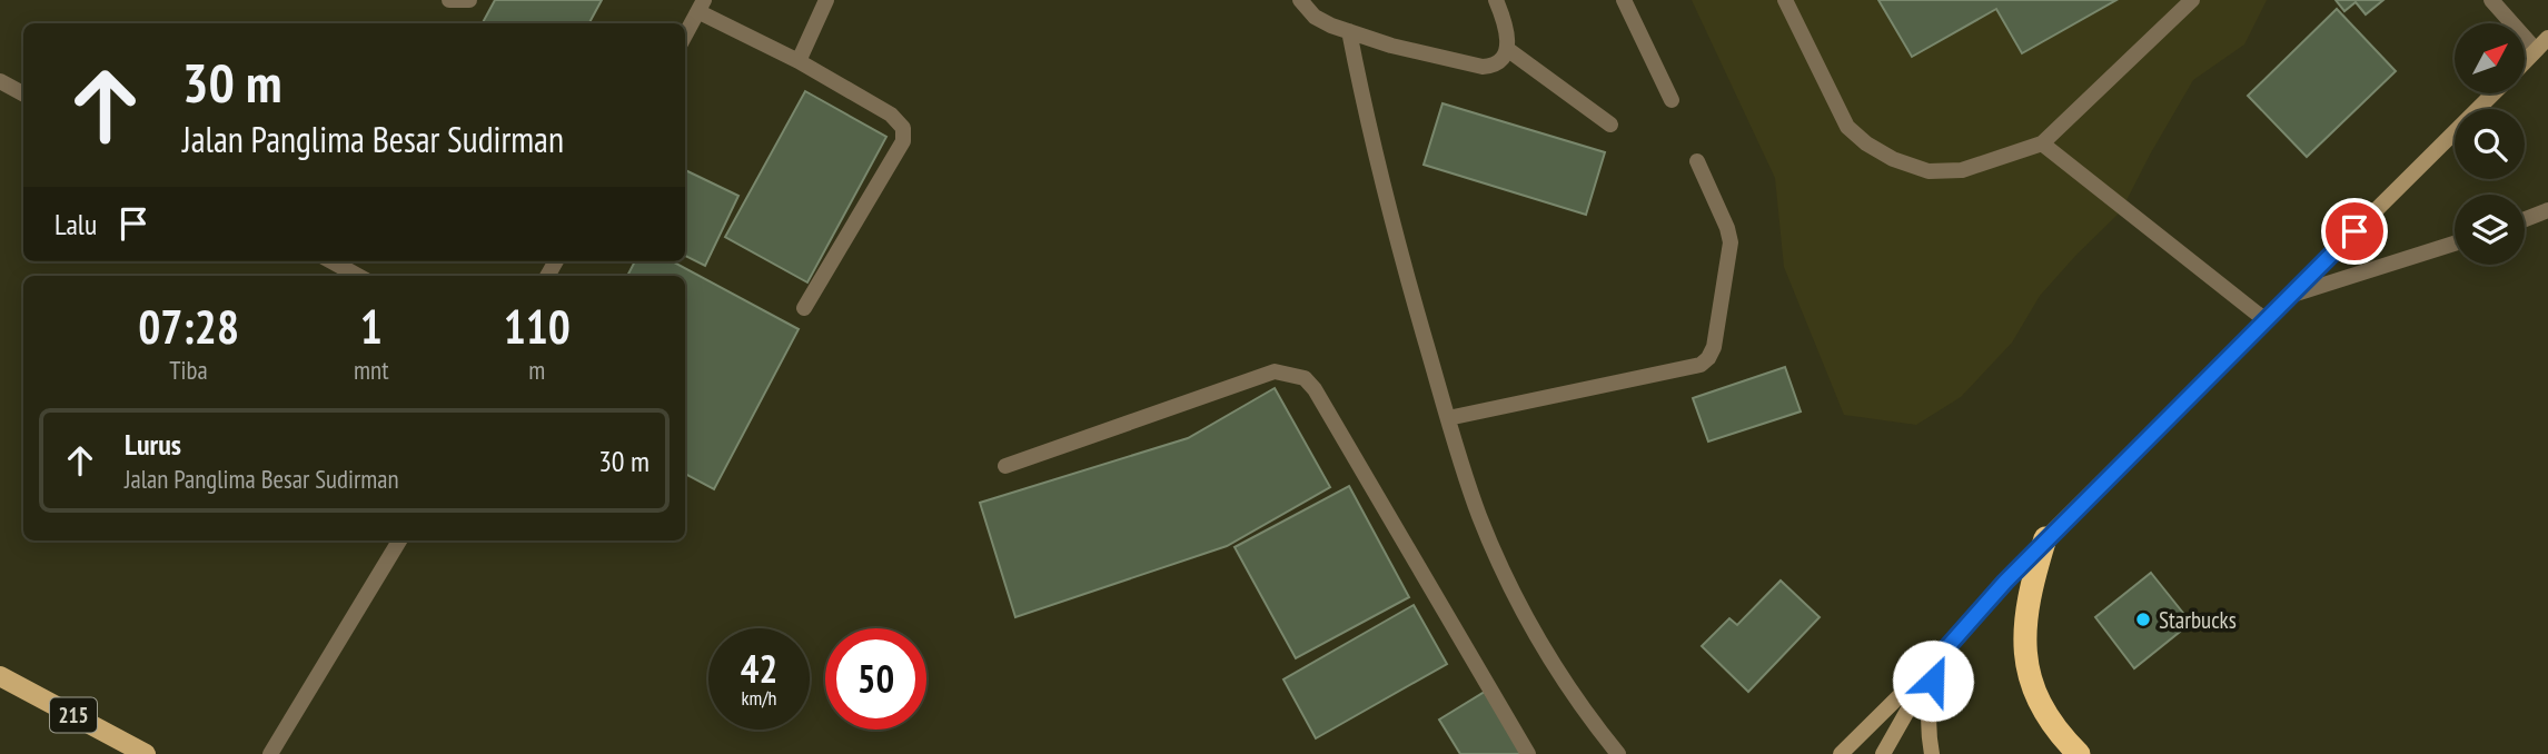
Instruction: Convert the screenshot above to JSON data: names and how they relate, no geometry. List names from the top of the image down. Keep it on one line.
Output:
{"streets":{"main road":["215"]},"places":["Starbucks"],"north":"top right","page":{"turn":["30 m","Jalan Panglima Besar Sudirman"],"then":"Lalu","eta":["07:28","Tiba","1","mnt","110","m"],"list":[{"name":"Lurus","note":"Jalan Panglima Besar Sudirman","value":"30 m"}],"speed":"42 km/h","limit":"50"}}
